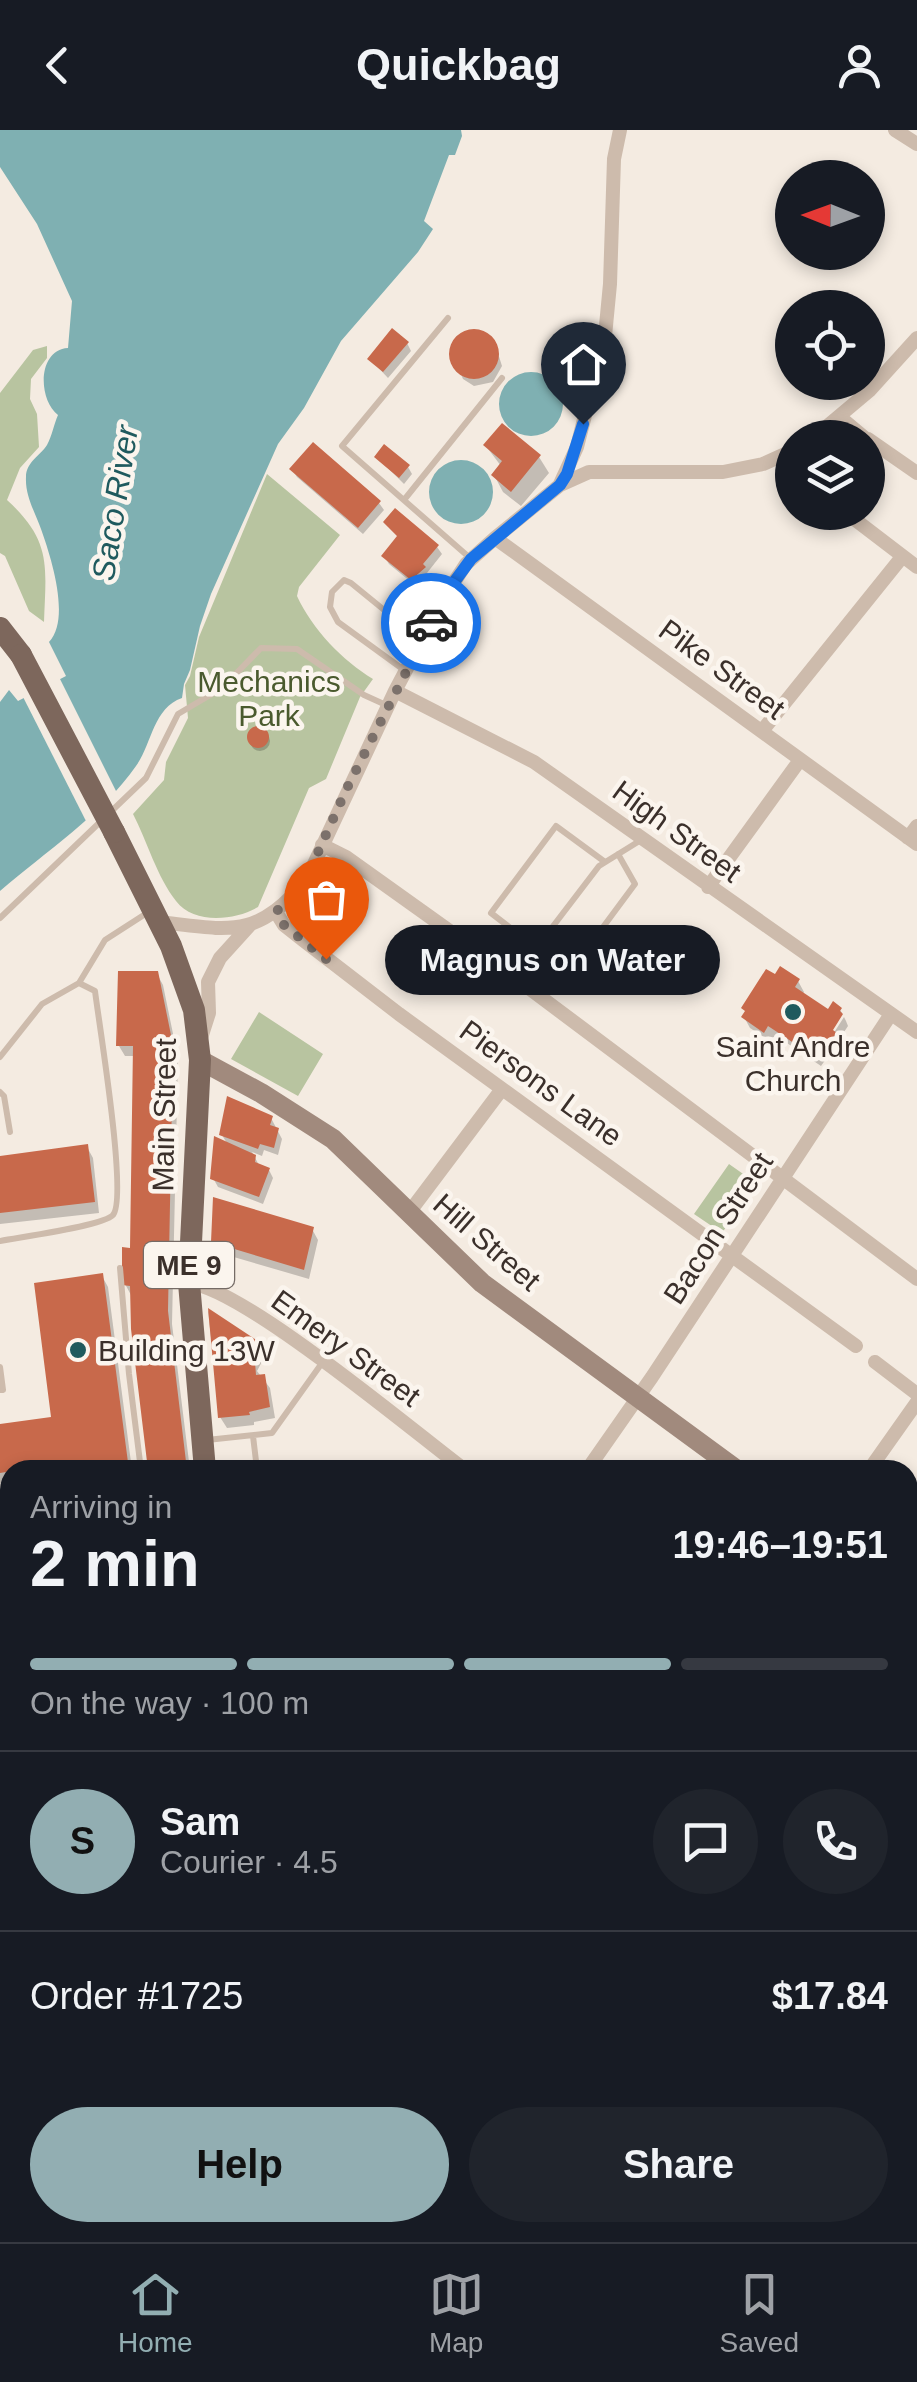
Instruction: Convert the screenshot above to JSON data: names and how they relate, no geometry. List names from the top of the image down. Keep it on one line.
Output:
{"streets":{"main road":["Main Street","ME 9"],"street":["Pike Street","High Street","Piersons Lane","Bacon Street","Hill Street","Emery Street"]},"crossings":[["High Street","Bacon Street"],["Piersons Lane","Bacon Street"],["Main Street","Hill Street"],["Main Street","Emery Street"],["Bacon Street","Hill Street"]],"water":["Saco River"],"parks":["Mechanics Park"],"places":["Magnus on Water","Saint Andre Church","Building 13W"],"north":"left","page":{"header":"Quickbag","bubble":"Magnus on Water","heading":["2 min","Arriving in","19:46–19:51"],"panel":["Sam","Courier · 4.5","Order #1725","$17.84"],"bar":"On the way · 100 m","round":"S","buttons":["Help","Share"],"tabs":["Home","Map","Saved"]}}
